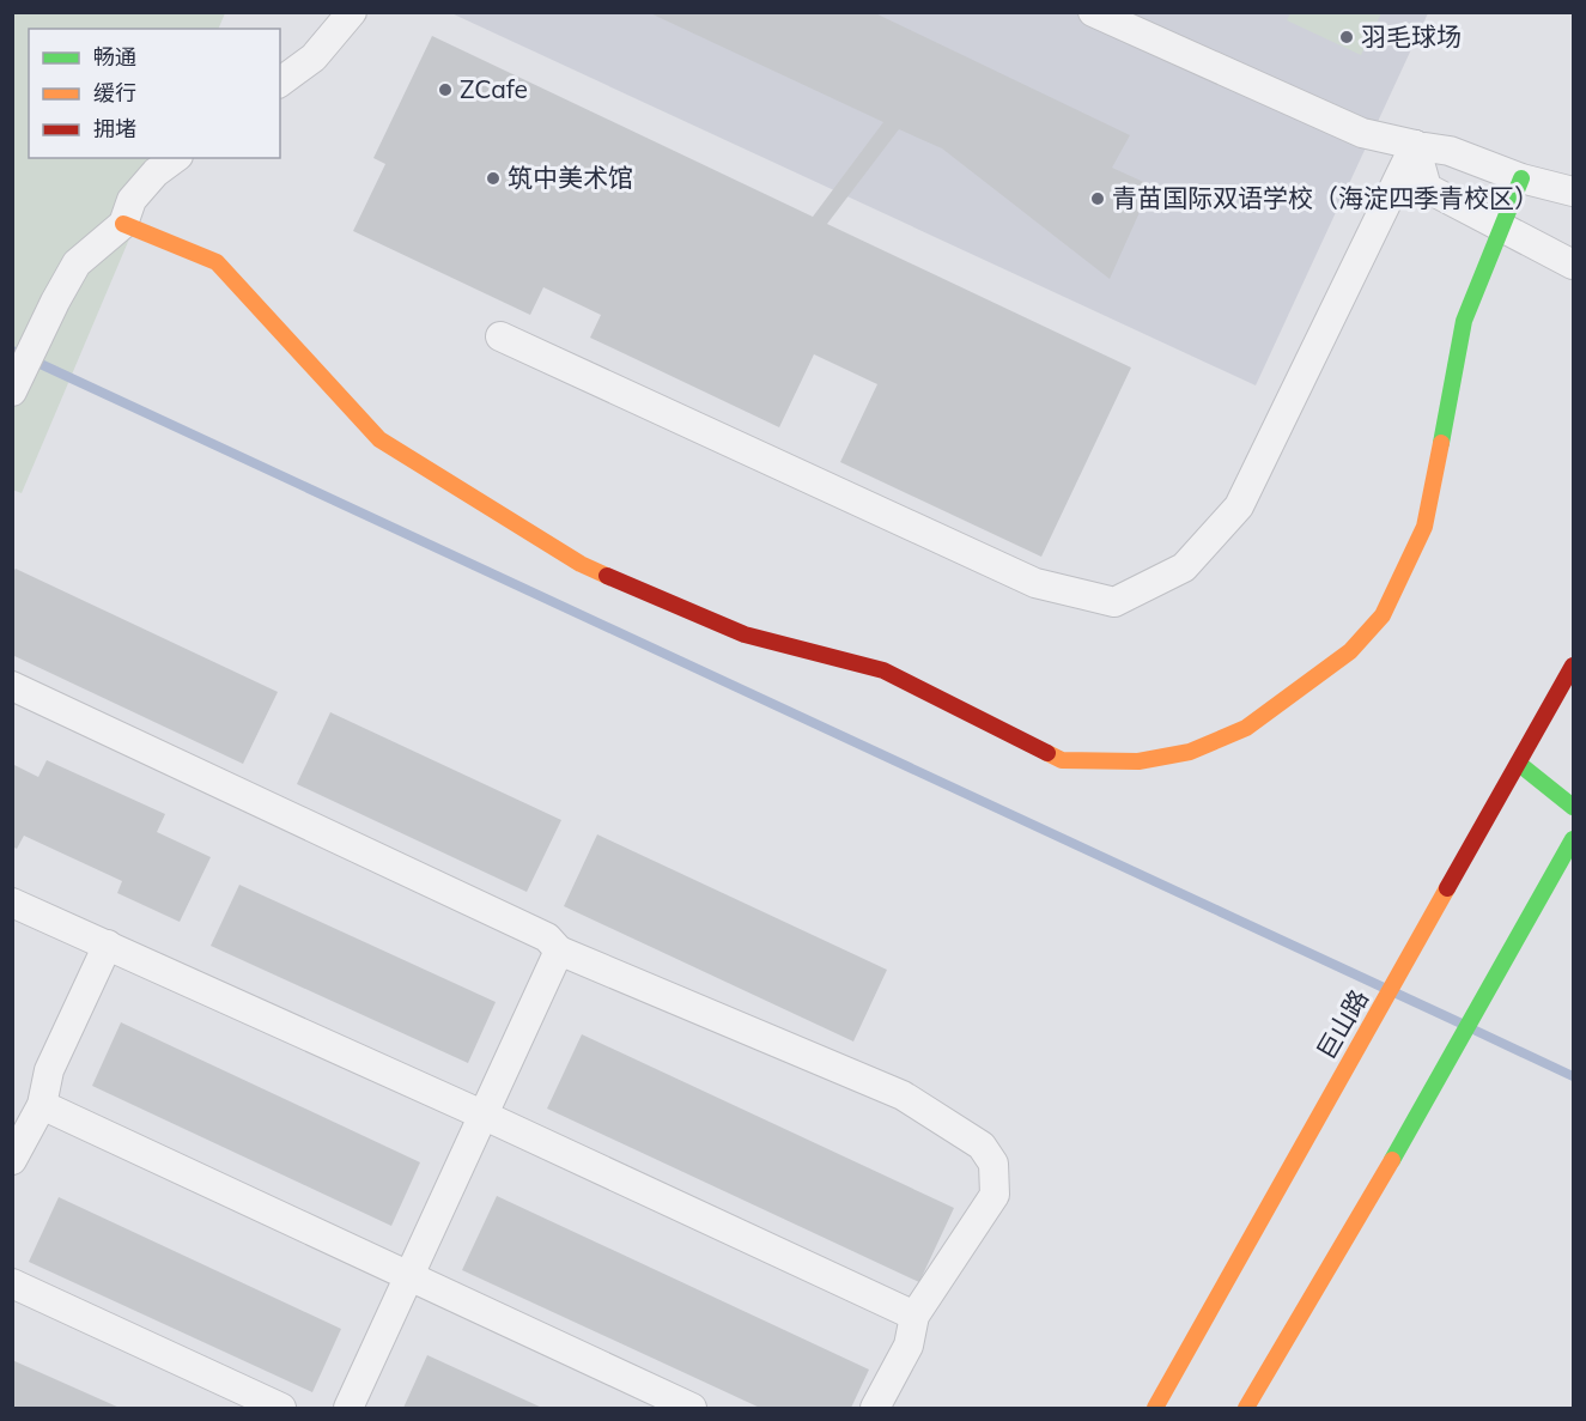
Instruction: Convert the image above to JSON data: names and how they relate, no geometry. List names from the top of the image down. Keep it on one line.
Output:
{"streets":{"street":["巨山路"]},"places":["羽毛球场","ZCafe","筑中美术馆","青苗国际双语学校（海淀四季青校区）"],"legend":["畅通","缓行","拥堵"]}
